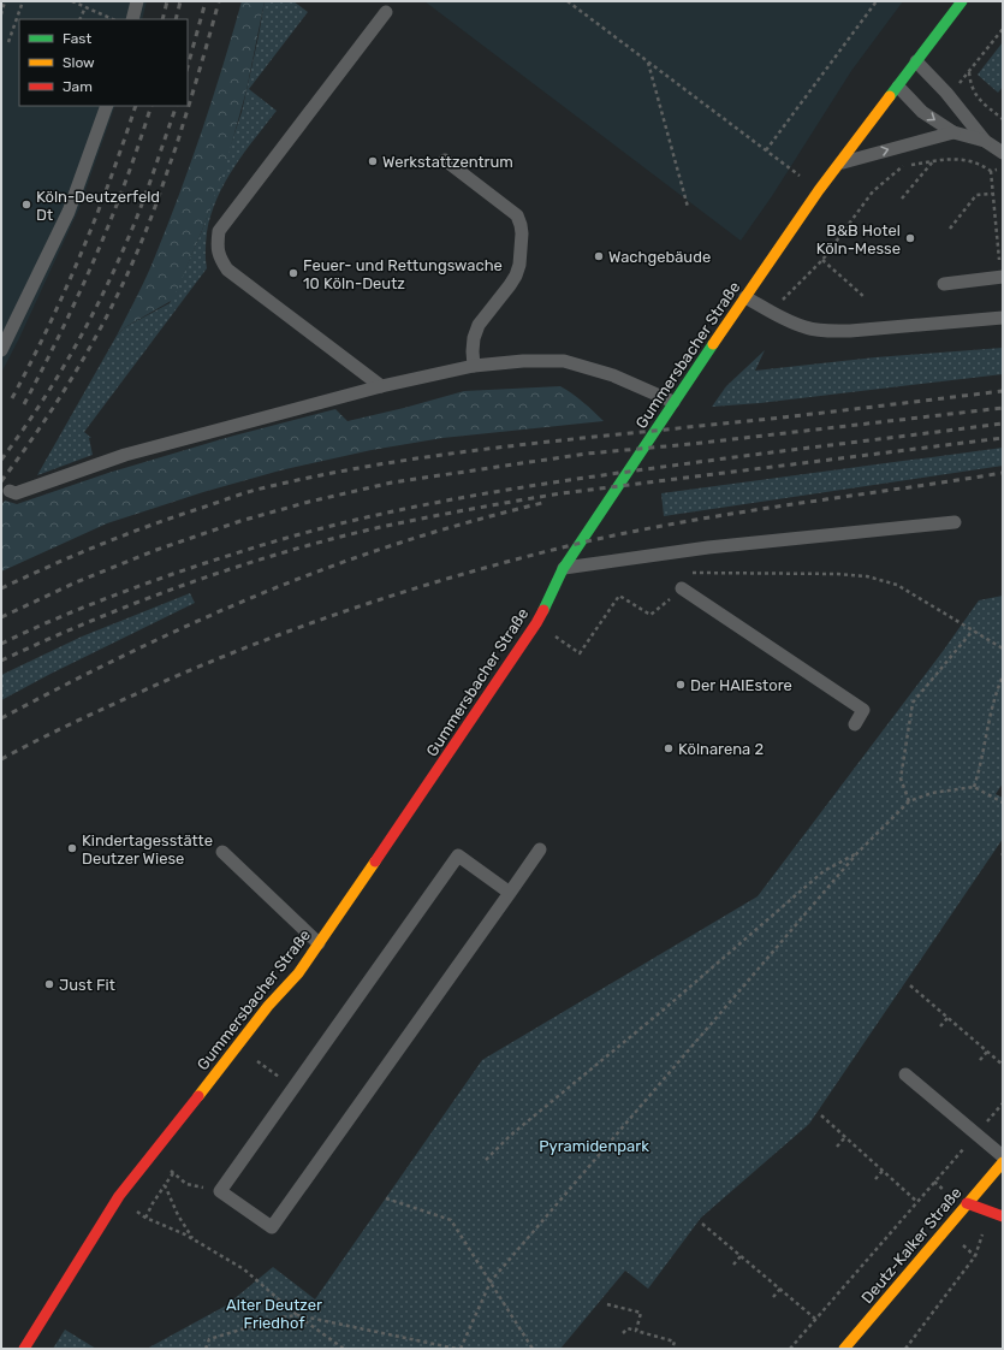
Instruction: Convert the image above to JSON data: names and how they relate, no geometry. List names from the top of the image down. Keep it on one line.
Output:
{"streets":{"street":["Gummersbacher Straße","Deutz-Kalker Straße"]},"parks":["Pyramidenpark","Alter Deutzer Friedhof"],"places":["Werkstattzentrum","Köln-Deutzerfeld Dt","B&B Hotel Köln-Messe","Wachgebäude","Feuer- und Rettungswache 10 Köln-Deutz","Der HAIEstore","Kölnarena 2","Kindertagesstätte Deutzer Wiese","Just Fit"],"legend":["Fast","Slow","Jam"]}
